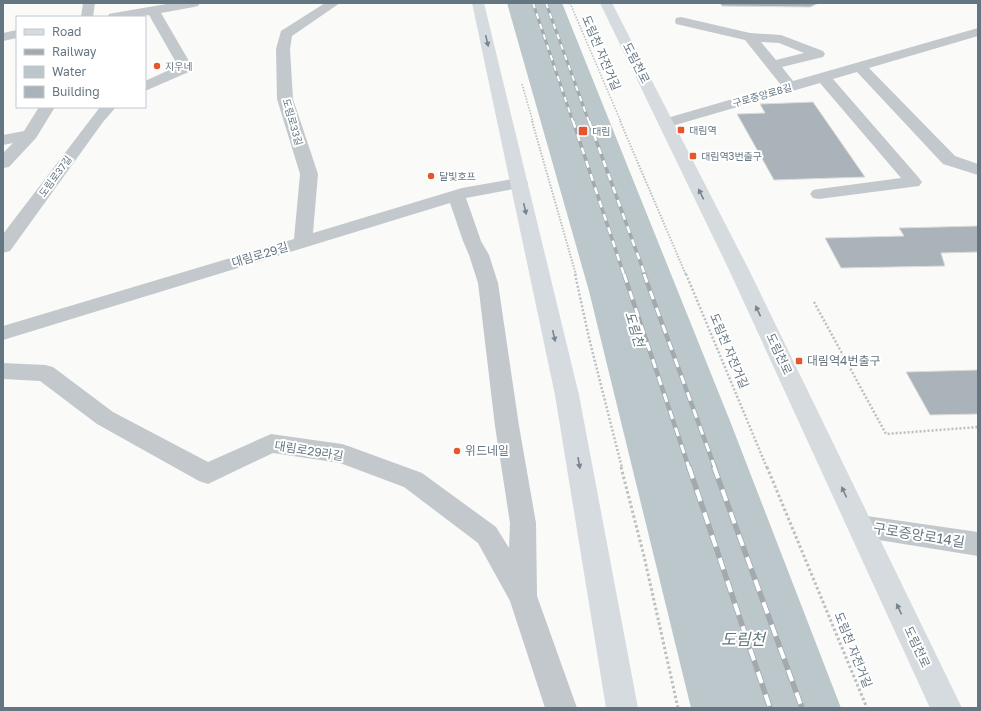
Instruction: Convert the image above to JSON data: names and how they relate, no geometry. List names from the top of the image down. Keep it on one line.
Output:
{"streets":{"main road":["도림천로"],"street":["구로중앙로8길","도림로33길","도림로37길","대림로29길","대림로29라길","구로중앙로14길"],"path":["도림천 자전거길"]},"crossings":[["도림천로","구로중앙로8길"],["도림천로","구로중앙로14길"],["도림로33길","대림로29길"]],"one_way":["도림천로"],"water":["도림천"],"places":{"other":["지우네","달빛호프","위드네일"],"transit":["대림역","대림","대림역3번출구","대림역4번출구"]},"legend":["Road","Railway","Water","Building"]}
